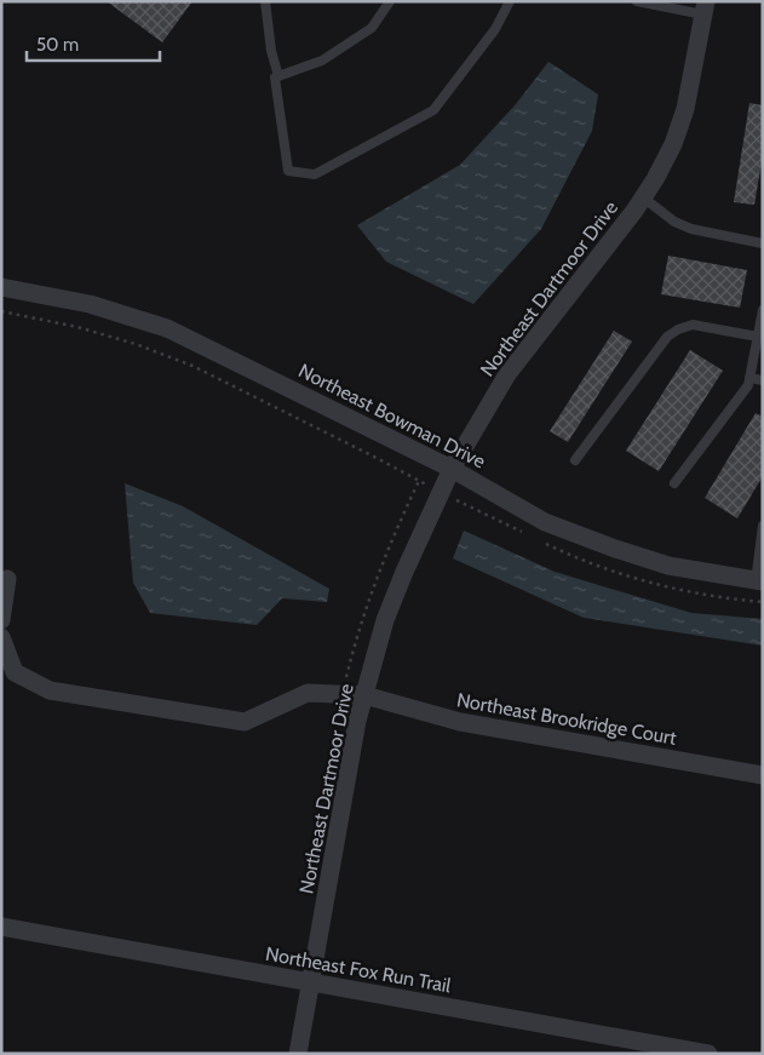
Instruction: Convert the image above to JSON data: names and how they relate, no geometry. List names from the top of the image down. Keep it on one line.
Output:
{"streets":{"street":["Northeast Dartmoor Drive","Northeast Bowman Drive","Northeast Brookridge Court","Northeast Fox Run Trail"]},"crossings":[["Northeast Dartmoor Drive","Northeast Bowman Drive"],["Northeast Dartmoor Drive","Northeast Brookridge Court"],["Northeast Dartmoor Drive","Northeast Fox Run Trail"]],"scale_bar":"50 m"}
